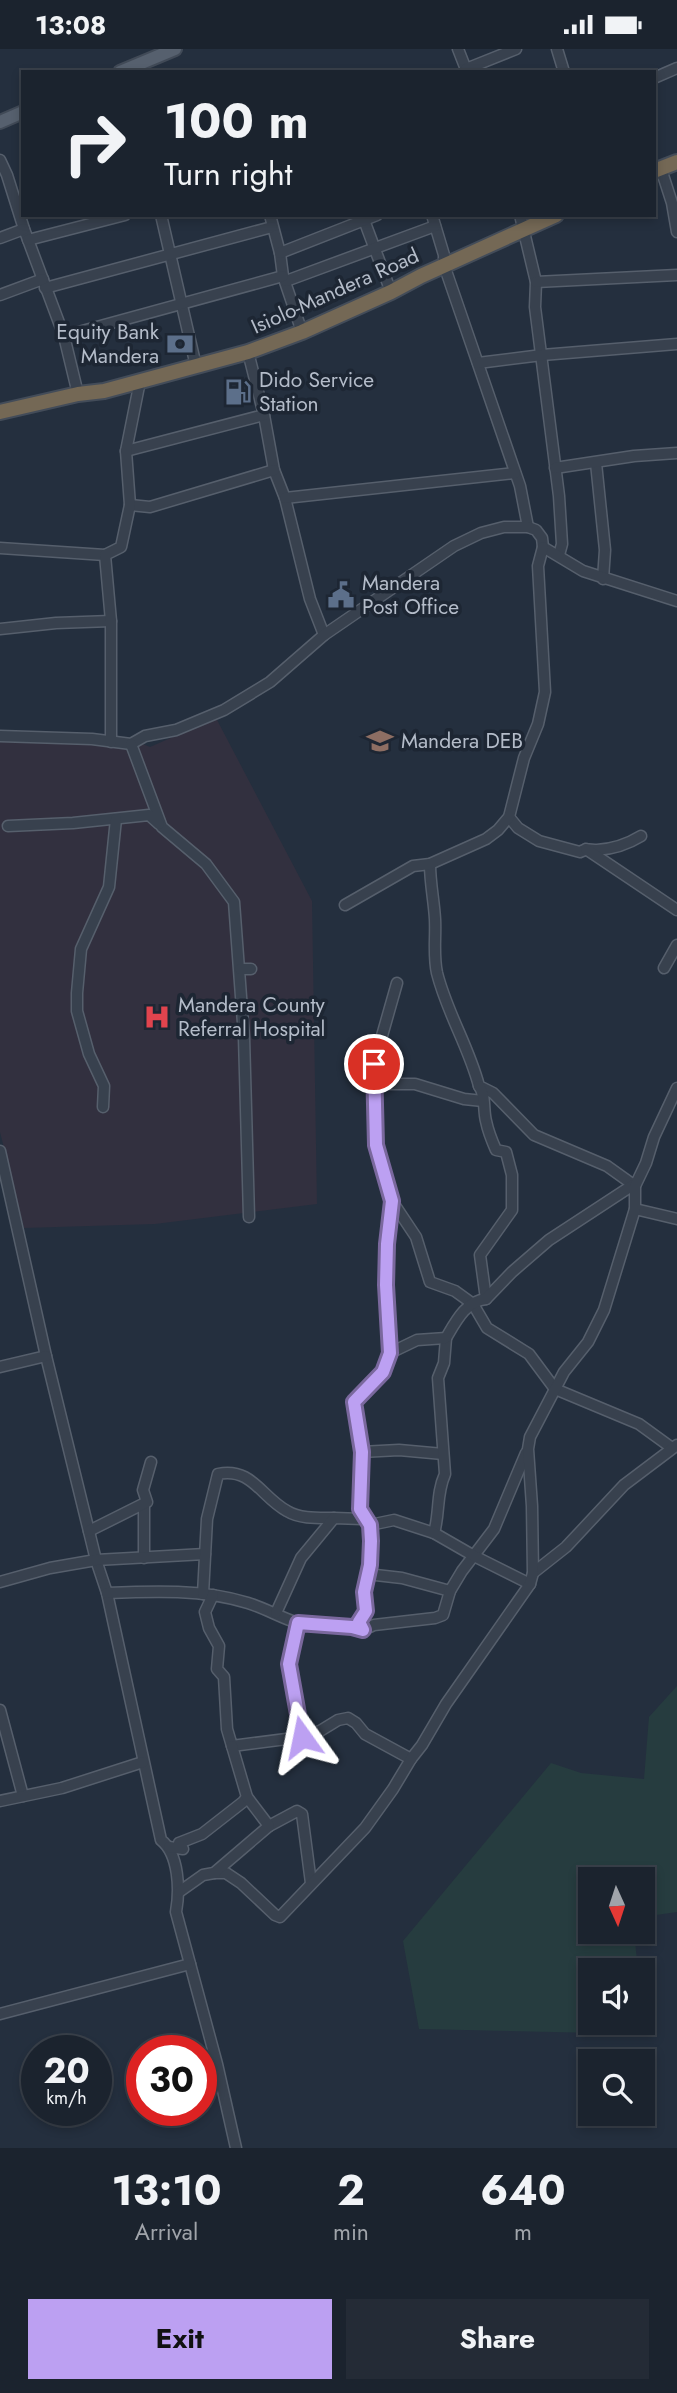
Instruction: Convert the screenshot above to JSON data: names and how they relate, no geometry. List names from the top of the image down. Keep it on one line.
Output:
{"streets":{"highway":["Isiolo-Mandera Road"]},"places":{"bank":["Equity Bank Mandera"],"fuel station":["Dido Service Station"],"public building":["Mandera Post Office"],"school or university":["Mandera DEB"],"hospital":["Mandera County Referral Hospital"]},"north":"bottom","page":{"status":"13:08","turn":["100 m","Turn right"],"speed":"20 km/h","limit":"30","eta":["13:10","Arrival","2","min","640","m"],"buttons":["Exit","Share"]}}
